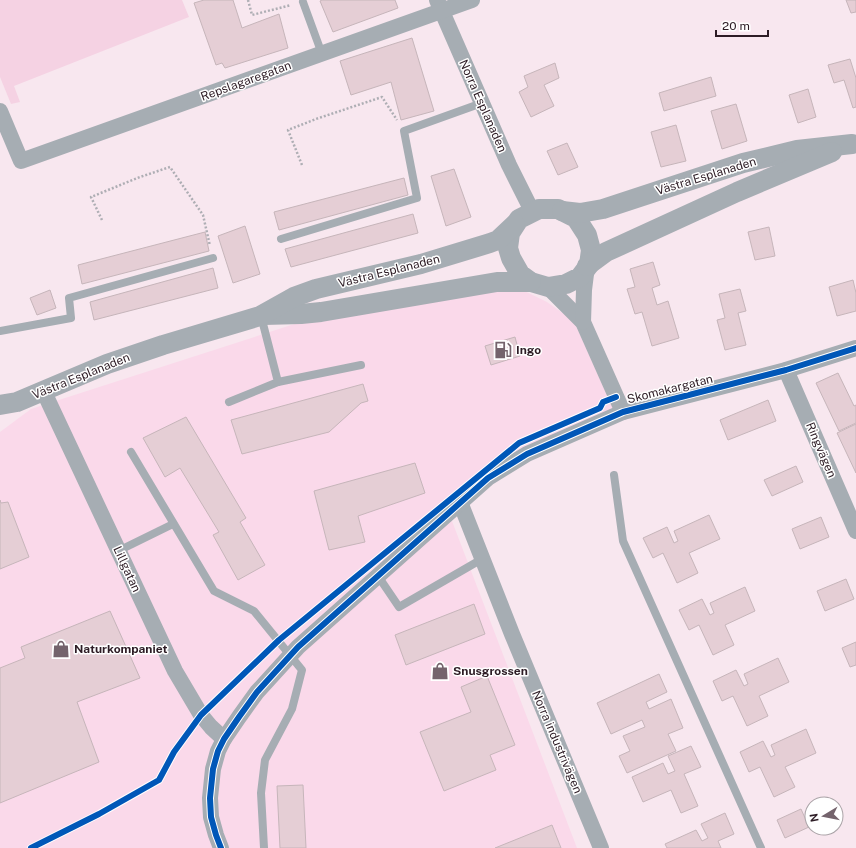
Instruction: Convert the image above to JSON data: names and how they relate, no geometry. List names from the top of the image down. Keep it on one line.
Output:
{"streets":{"street":["Repslagaregatan","Norra Esplanaden","Västra Esplanaden","Skomakargatan","Ringvägen","Lillgatan","Norra industrivägen"]},"crossings":[["Repslagaregatan","Norra Esplanaden"],["Norra Esplanaden","Västra Esplanaden"],["Västra Esplanaden","Lillgatan"],["Skomakargatan","Ringvägen"],["Skomakargatan","Lillgatan"],["Skomakargatan","Norra industrivägen"]],"places":{"fuel station":["Ingo"],"shop":["Naturkompaniet","Snusgrossen"]},"scale_bar":"20 m","north":"left"}
